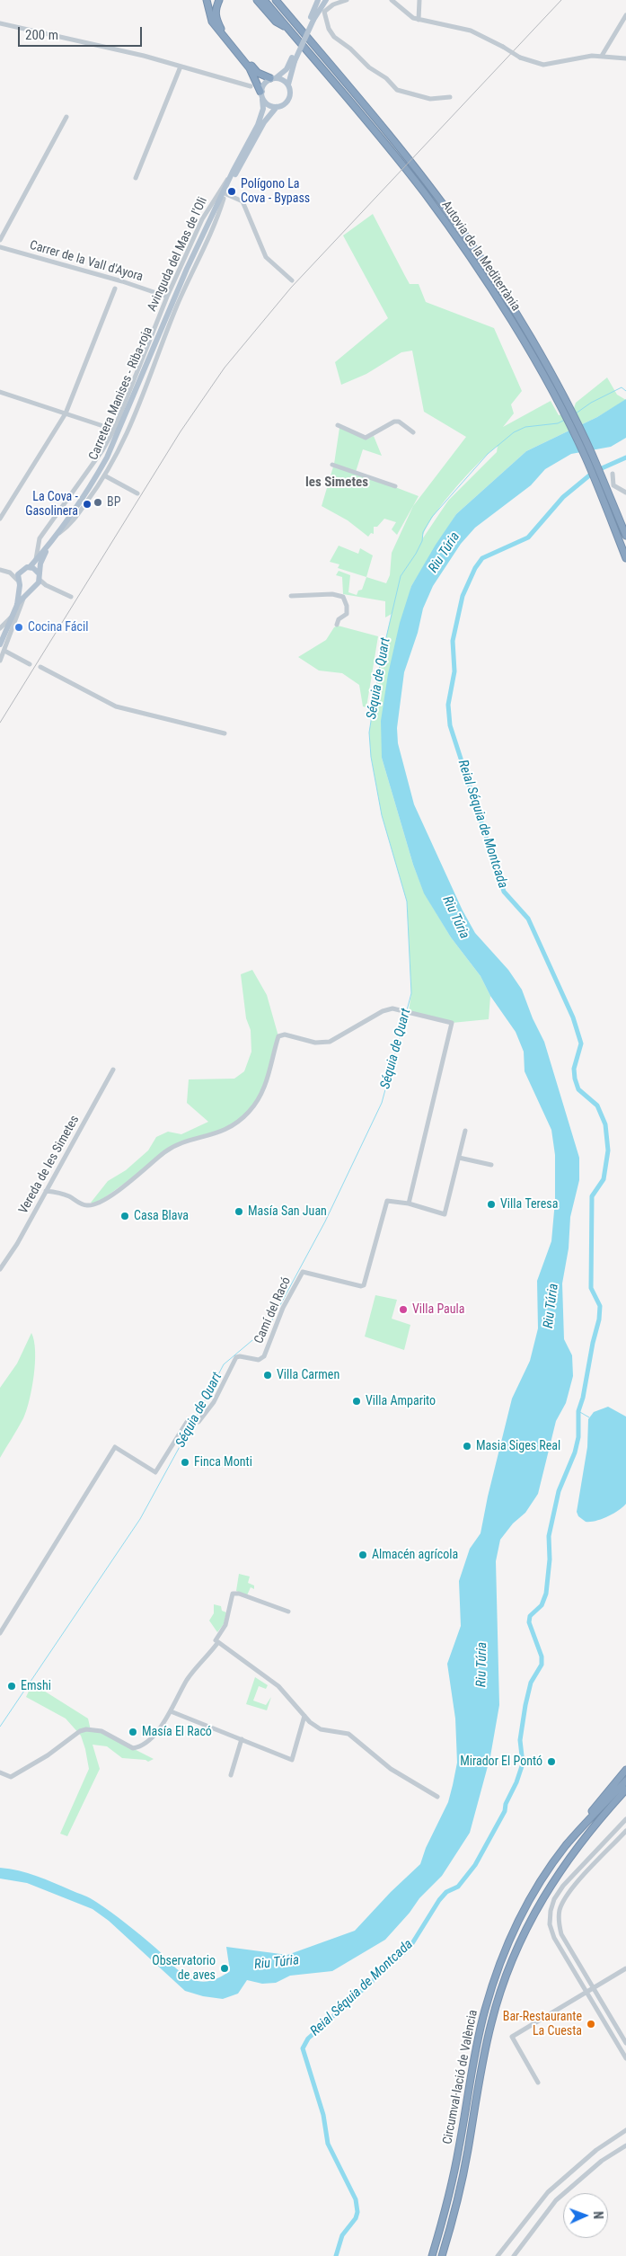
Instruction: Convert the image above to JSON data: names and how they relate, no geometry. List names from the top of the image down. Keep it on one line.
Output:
{"streets":{"highway":["Autovia de la Mediterrània","Circumval·lació de València"],"main road":["Carretera Manises - Riba-roja"],"street":["Avinguda del Mas de l'Oli","Carrer de la Vall d'Ayora","Vereda de les Simetes","Camí del Racó"]},"crossings":[["Avinguda del Mas de l'Oli","Carrer de la Vall d'Ayora"],["Avinguda del Mas de l'Oli","Carretera Manises - Riba-roja"]],"districts":["les Simetes"],"water":["Riu Túria","Séquia de Quart","Reial Séquia de Montcada"],"places":["Polígono La Cova - Bypass","BP","La Cova - Gasolinera","Cocina Fácil","Villa Teresa","Masía San Juan","Casa Blava","Villa Paula","Villa Carmen","Villa Amparito","Masia Siges Real","Finca Monti","Almacén agrícola","Emshi","Masía El Racó","Mirador El Pontó","Observatorio de aves","Bar-Restaurante La Cuesta"],"scale_bar":"200 m","north":"right"}
